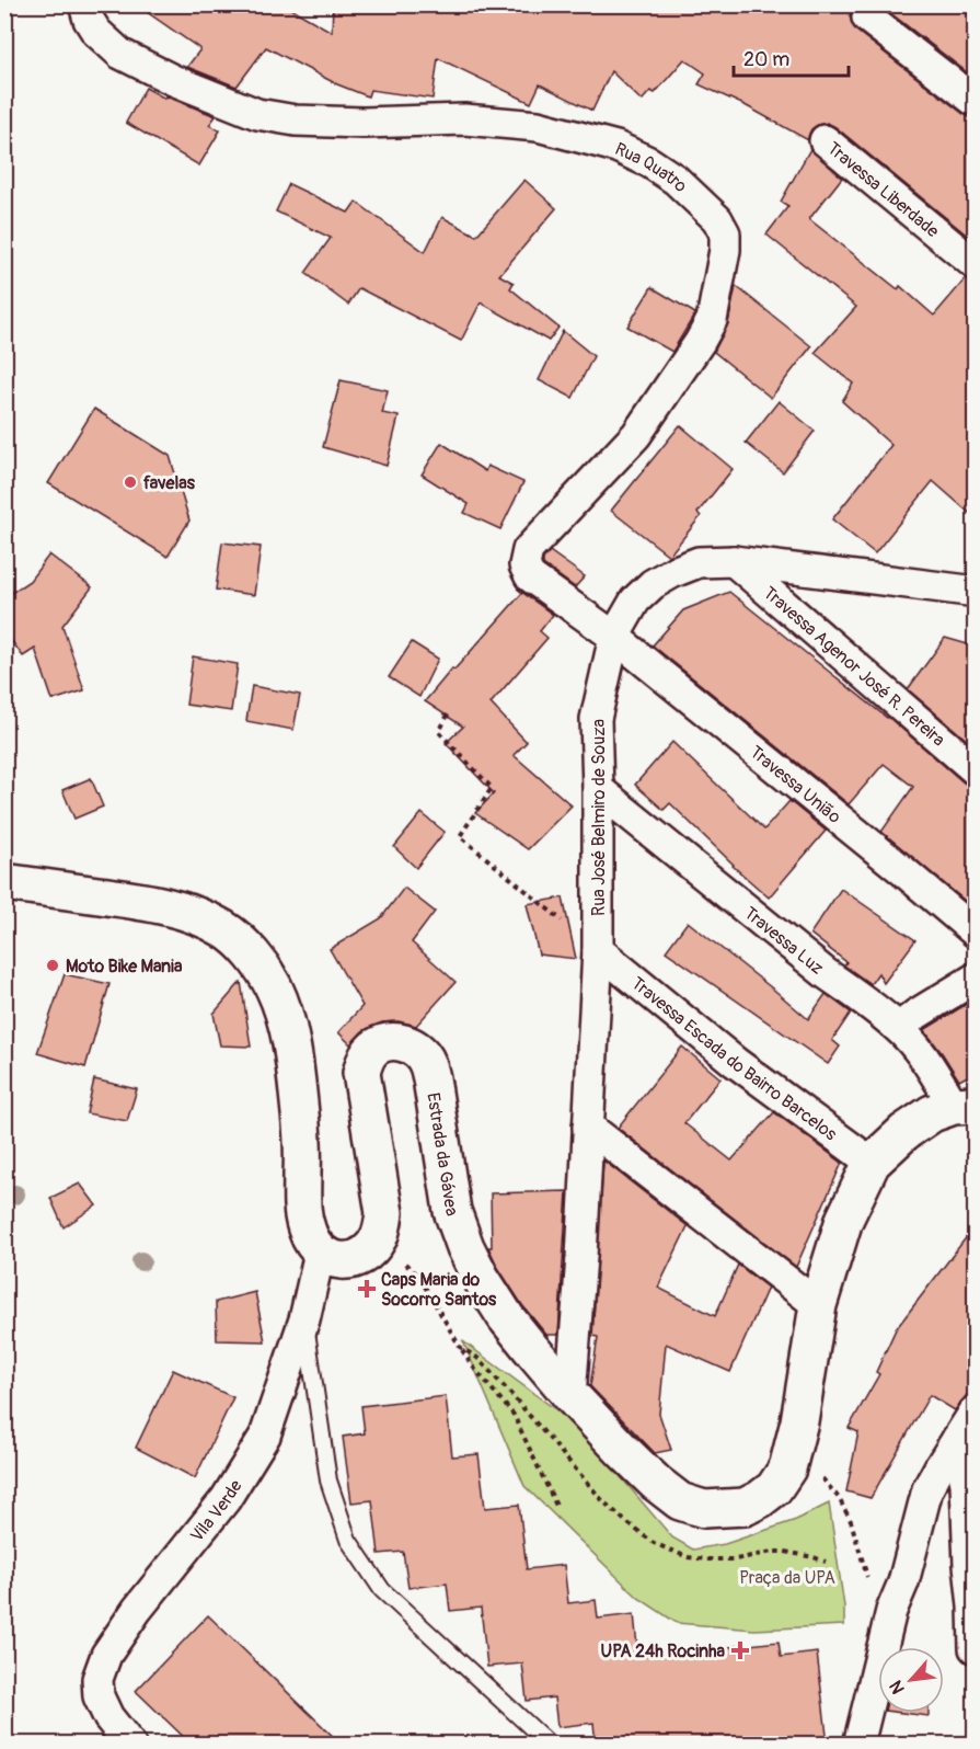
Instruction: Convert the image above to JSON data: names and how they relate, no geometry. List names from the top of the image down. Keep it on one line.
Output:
{"streets":{"street":["Rua Quatro","Travessa Liberdade","Travessa Agenor José R. Pereira","Travessa União","Rua José Belmiro de Souza","Travessa Luz","Travessa Escada do Bairro Barcelos","Estrada da Gávea","Vila Verde"]},"crossings":[["Rua Quatro","Travessa União"],["Rua Quatro","Rua José Belmiro de Souza"],["Travessa Agenor José R. Pereira","Rua José Belmiro de Souza"],["Travessa União","Rua José Belmiro de Souza"],["Rua José Belmiro de Souza","Travessa Luz"],["Rua José Belmiro de Souza","Travessa Escada do Bairro Barcelos"],["Rua José Belmiro de Souza","Estrada da Gávea"],["Travessa Luz","Estrada da Gávea"],["Travessa Escada do Bairro Barcelos","Estrada da Gávea"]],"parks":["Praça da UPA"],"places":{"other":["favelas","Moto Bike Mania"],"health":["Caps Maria do Socorro Santos","UPA 24h Rocinha"]},"scale_bar":"20 m","north":"bottom left"}
